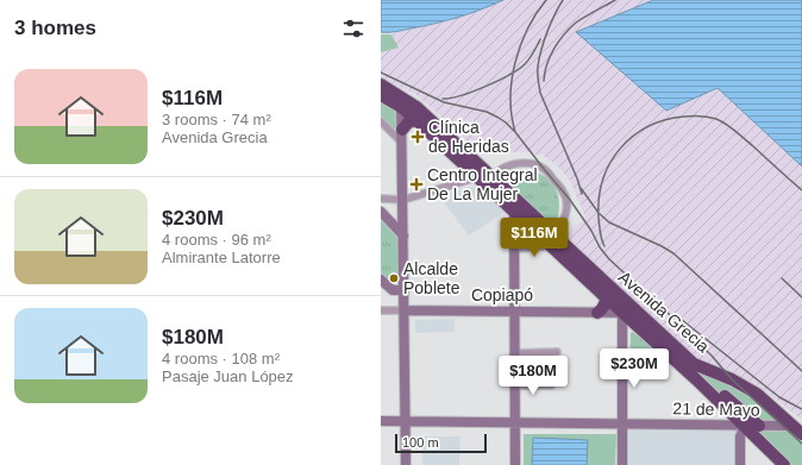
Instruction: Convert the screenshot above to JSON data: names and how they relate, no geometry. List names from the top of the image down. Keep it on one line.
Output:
{"streets":{"highway":["Avenida Grecia"],"main road":["Copiapó","21 de Mayo"]},"crossings":[["Copiapó","Avenida Grecia"],["Avenida Grecia","21 de Mayo"]],"places":{"health":["Clínica de Heridas","Centro Integral De La Mujer"],"other":["Alcalde Poblete"]},"scale_bar":"100 m","page":{"heading":"3 homes","list":[{"name":"$116M","note":"3 rooms · 74 m² · Avenida Grecia"},{"name":"$230M","note":"4 rooms · 96 m² · Almirante Latorre"},{"name":"$180M","note":"4 rooms · 108 m² · Pasaje Juan López"}],"price":["$116M","$230M","$180M"],"scale":"100 m"}}
